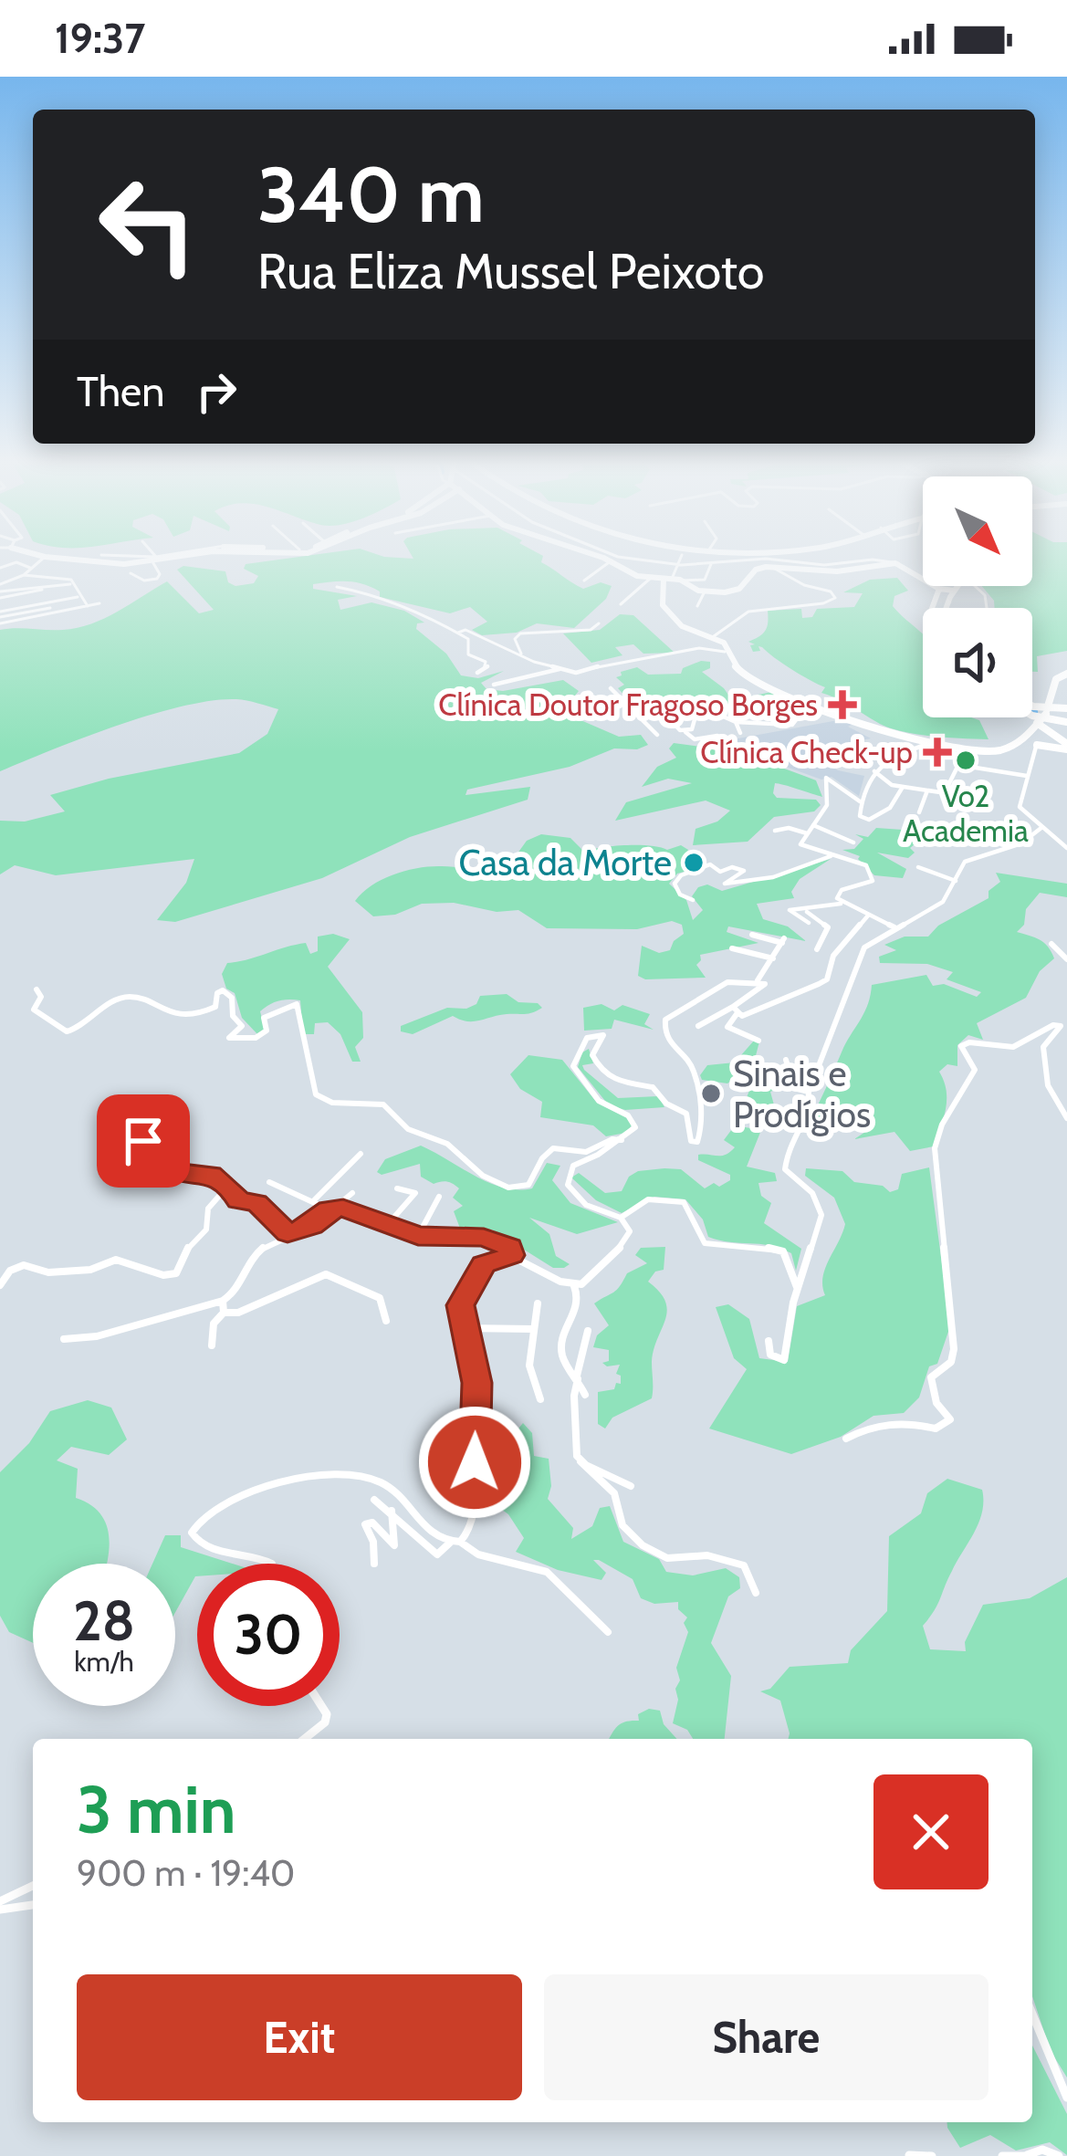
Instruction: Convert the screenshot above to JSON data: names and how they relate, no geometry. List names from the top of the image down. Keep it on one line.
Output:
{"places":{"health":["Clínica Doutor Fragoso Borges","Clínica Check-up"],"other":["Vo2 Academia","Casa da Morte","Sinais e Prodígios"]},"north":"bottom right","page":{"status":"19:37","turn":["340 m","Rua Eliza Mussel Peixoto"],"then":"Then","speed":"28 km/h","limit":"30","heading":["3 min","900 m · 19:40"],"buttons":["Exit","Share"]}}
